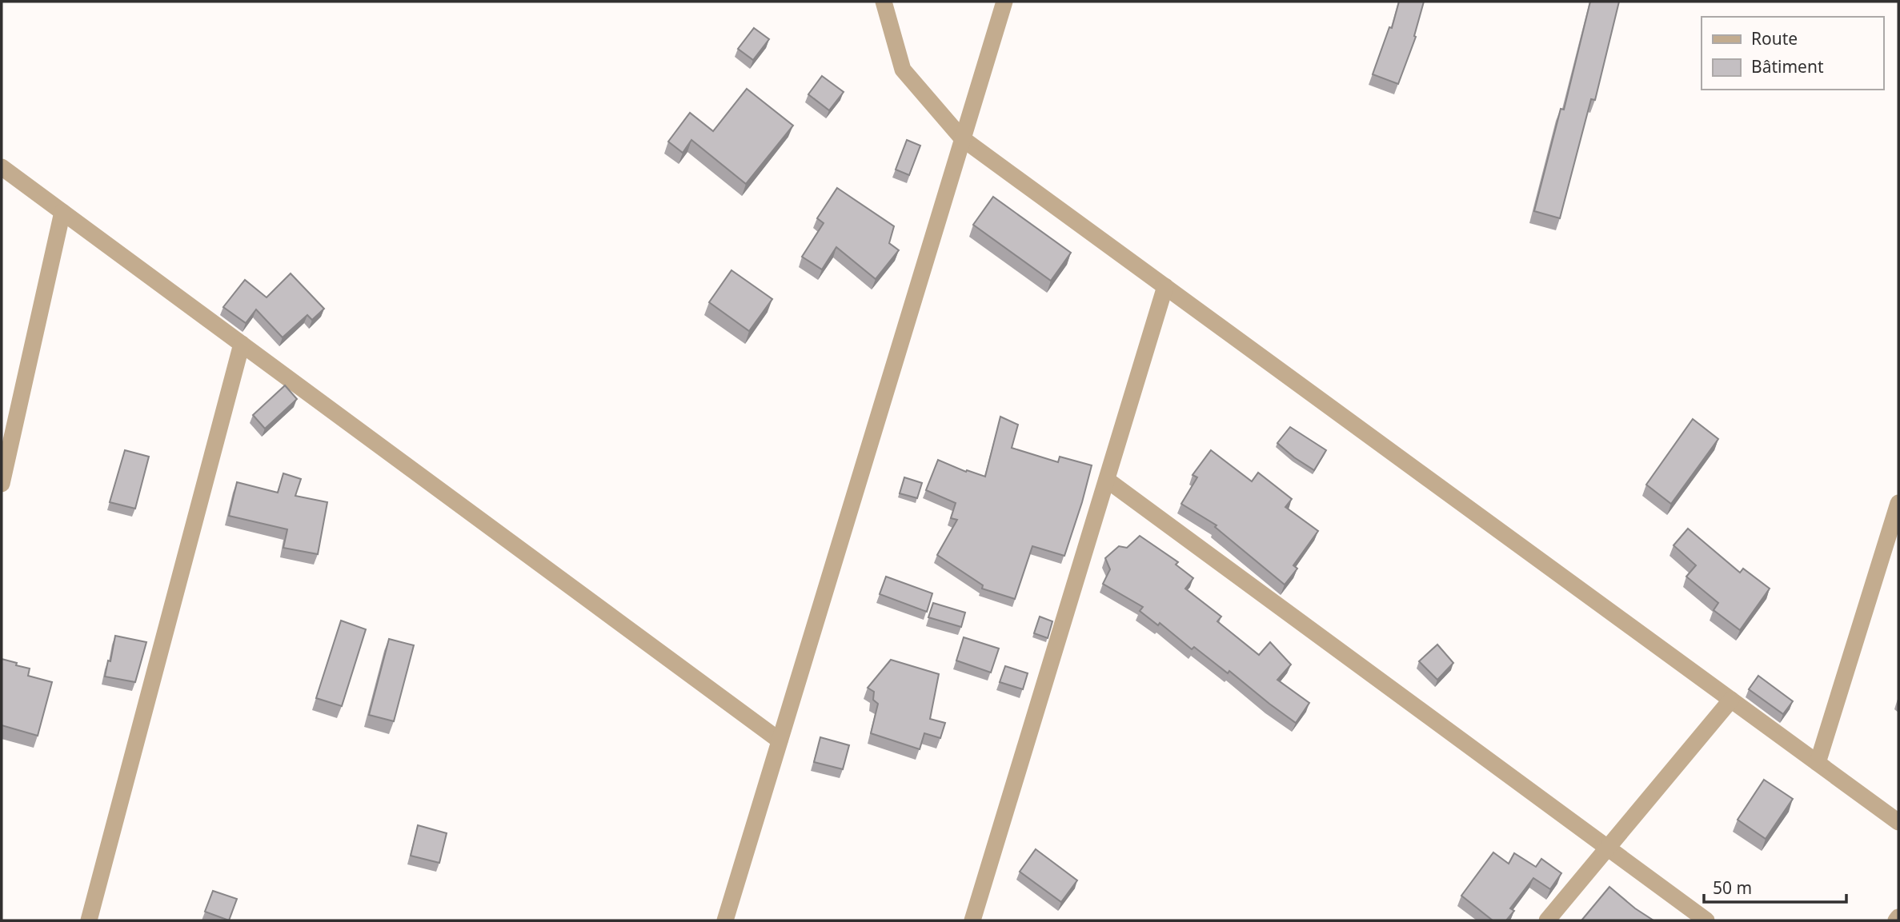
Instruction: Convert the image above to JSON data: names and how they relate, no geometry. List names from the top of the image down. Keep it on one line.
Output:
{"legend":["Route","Bâtiment"],"scale_bar":"50 m"}
